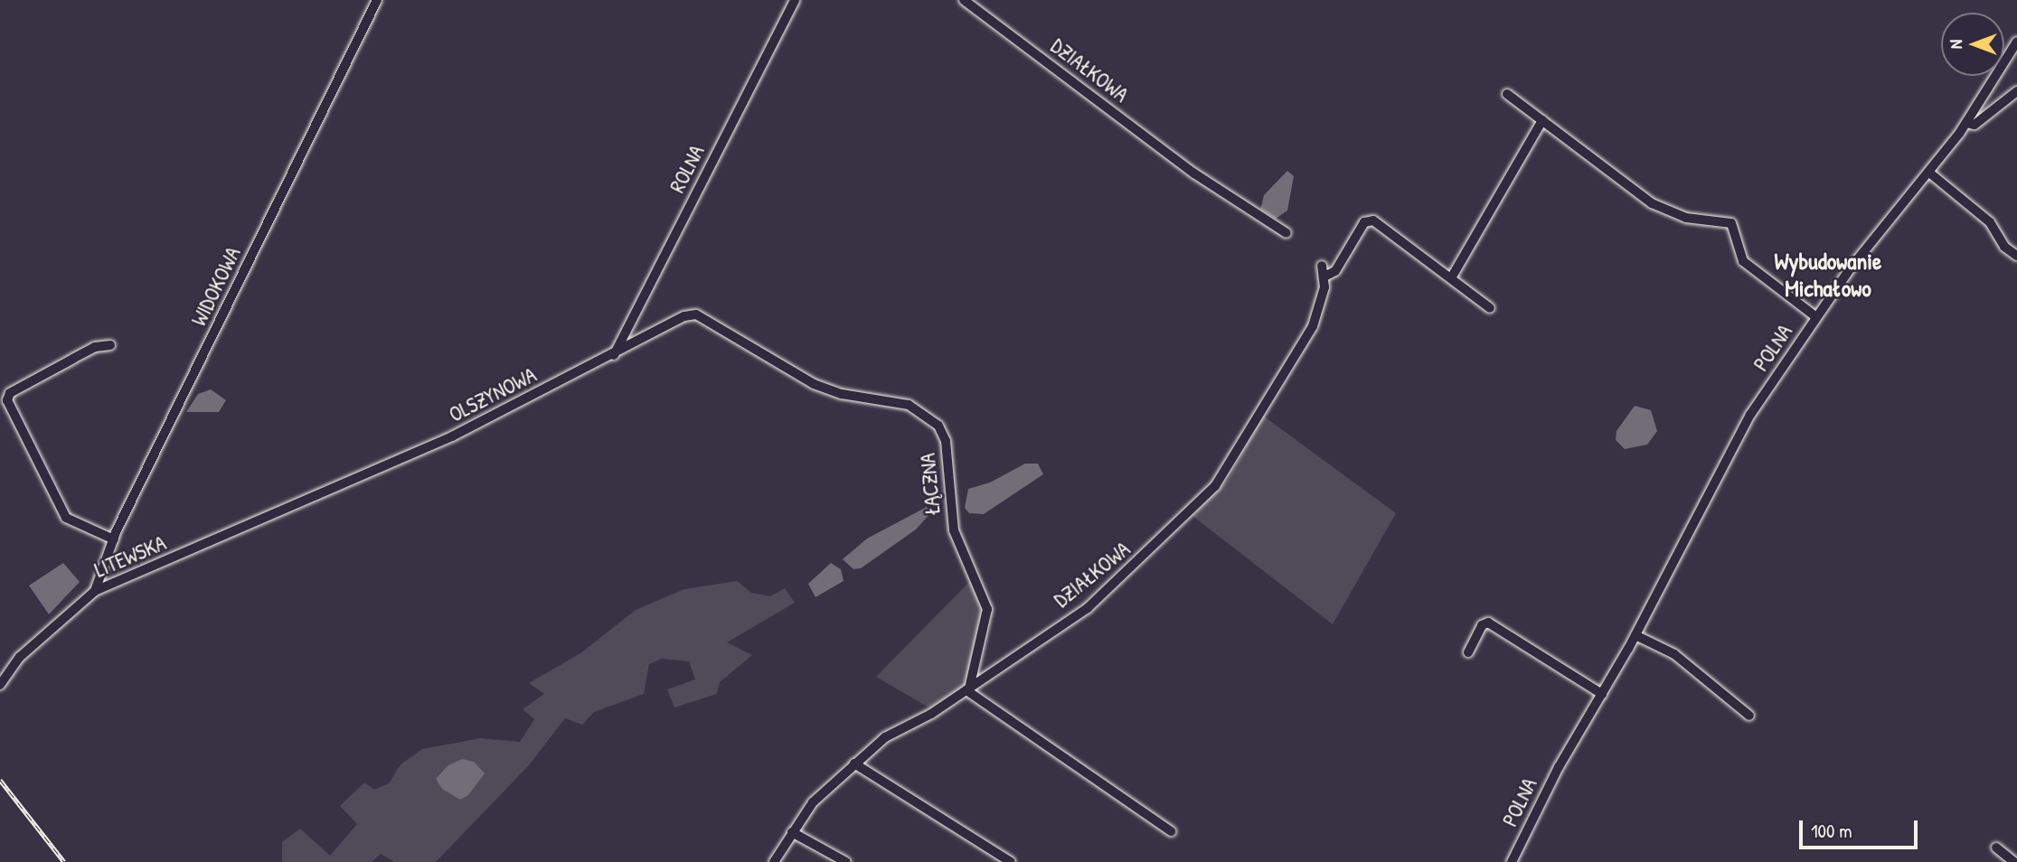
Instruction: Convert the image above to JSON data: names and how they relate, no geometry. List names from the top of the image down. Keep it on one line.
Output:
{"streets":{"street":["DZIAŁKOWA","ROLNA","WIDOKOWA","POLNA","OLSZYNOWA","ŁĄCZNA","LITEWSKA"]},"crossings":[["DZIAŁKOWA","ŁĄCZNA"],["ROLNA","OLSZYNOWA"],["WIDOKOWA","LITEWSKA"],["OLSZYNOWA","ŁĄCZNA"],["OLSZYNOWA","LITEWSKA"]],"districts":["Wybudowanie Michałowo"],"scale_bar":"100 m","north":"left"}
